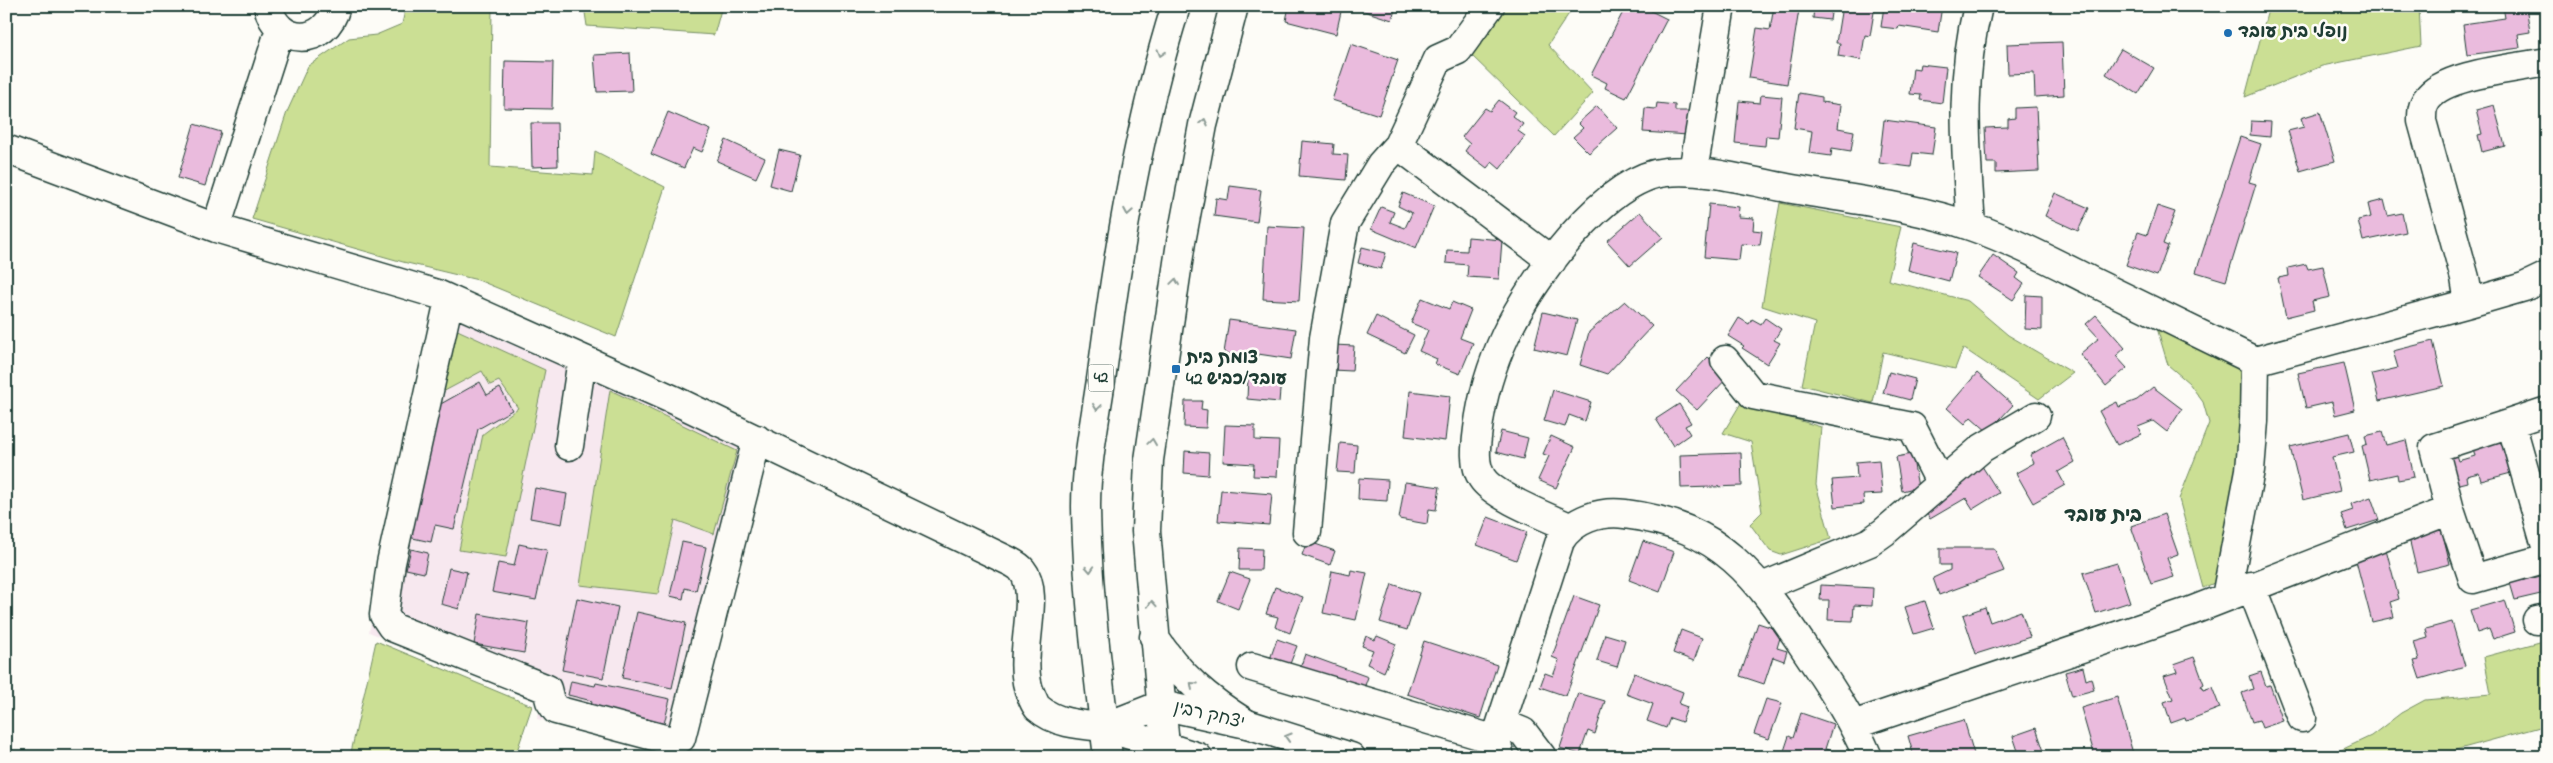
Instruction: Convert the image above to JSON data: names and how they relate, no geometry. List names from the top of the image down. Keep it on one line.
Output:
{"streets":{"main road":["42","יצחק רבין"]},"crossings":[["42","יצחק רבין"]],"districts":["בית עובד"],"places":{"other":["נופלי בית עובד"],"transit":["צומת בית עובד/כביש 42"]}}
